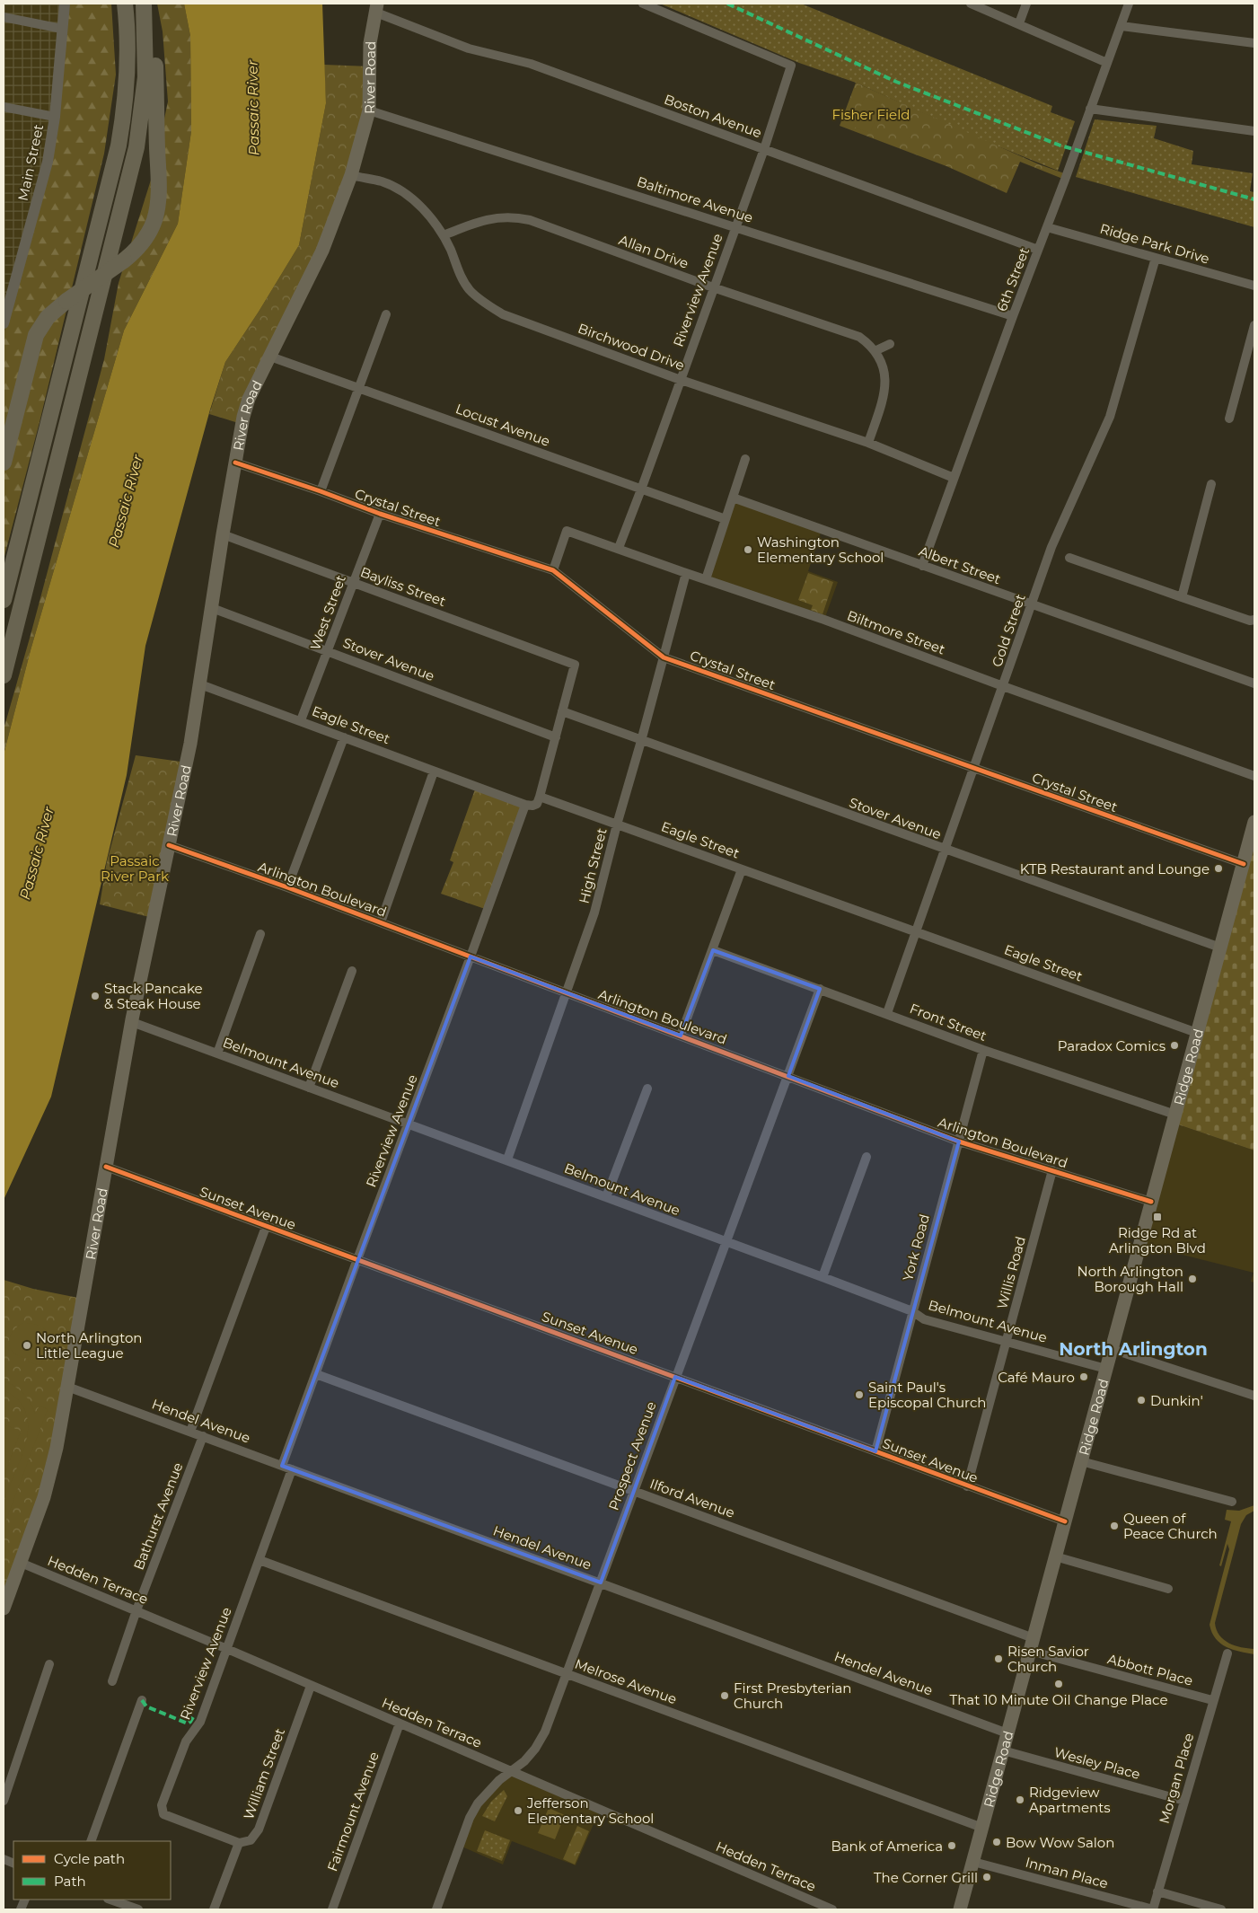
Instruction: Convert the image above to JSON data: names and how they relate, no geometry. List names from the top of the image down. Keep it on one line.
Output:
{"streets":{"main road":["River Road","Ridge Road"],"street":["Boston Avenue","Main Street","Baltimore Avenue","Ridge Park Drive","Allan Drive","6th Street","Riverview Avenue","Birchwood Drive","Locust Avenue","Crystal Street","Albert Street","Bayliss Street","West Street","Gold Street","Biltmore Street","Stover Avenue","Eagle Street","High Street","Arlington Boulevard","Front Street","Belmount Avenue","Sunset Avenue","York Road","Willis Road","Hendel Avenue","Prospect Avenue","Ilford Avenue","Bathurst Avenue","Hedden Terrace","Abbott Place","Melrose Avenue","Wesley Place","William Street","Morgan Place","Fairmount Avenue","Inman Place"]},"crossings":[["River Road","Boston Avenue"],["River Road","Baltimore Avenue"],["River Road","Birchwood Drive"],["River Road","Locust Avenue"],["River Road","Crystal Street"],["River Road","Bayliss Street"],["River Road","Stover Avenue"],["River Road","Eagle Street"],["River Road","Arlington Boulevard"],["River Road","Belmount Avenue"],["River Road","Sunset Avenue"],["River Road","Hendel Avenue"],["River Road","Hedden Terrace"],["Boston Avenue","6th Street"],["Boston Avenue","Riverview Avenue"],["Baltimore Avenue","6th Street"],["Baltimore Avenue","Riverview Avenue"],["Ridge Park Drive","6th Street"],["Ridge Park Drive","Gold Street"],["Allan Drive","Riverview Avenue"],["Allan Drive","Birchwood Drive"],["6th Street","Birchwood Drive"],["6th Street","Albert Street"],["Riverview Avenue","Birchwood Drive"],["Riverview Avenue","Locust Avenue"],["Riverview Avenue","Biltmore Street"],["Riverview Avenue","Eagle Street"],["Riverview Avenue","Arlington Boulevard"],["Riverview Avenue","Belmount Avenue"],["Riverview Avenue","Sunset Avenue"],["Riverview Avenue","Hendel Avenue"],["Riverview Avenue","Ilford Avenue"],["Riverview Avenue","Hedden Terrace"],["Riverview Avenue","Melrose Avenue"],["Riverview Avenue","William Street"],["Crystal Street","West Street"],["Crystal Street","Gold Street"],["Crystal Street","Biltmore Street"],["Crystal Street","High Street"],["Crystal Street","Ridge Road"],["Albert Street","Gold Street"],["Bayliss Street","West Street"],["Bayliss Street","Stover Avenue"],["West Street","Stover Avenue"],["West Street","Eagle Street"],["Gold Street","Biltmore Street"],["Gold Street","Stover Avenue"],["Gold Street","Eagle Street"],["Gold Street","Front Street"],["Biltmore Street","High Street"],["Stover Avenue","High Street"],["Stover Avenue","Ridge Road"],["Eagle Street","High Street"],["Eagle Street","Ridge Road"],["High Street","Arlington Boulevard"],["High Street","Belmount Avenue"],["Arlington Boulevard","Ridge Road"],["Arlington Boulevard","York Road"],["Arlington Boulevard","Willis Road"],["Arlington Boulevard","Prospect Avenue"],["Front Street","Ridge Road"],["Front Street","York Road"],["Front Street","Prospect Avenue"],["Belmount Avenue","Ridge Road"],["Belmount Avenue","York Road"],["Belmount Avenue","Willis Road"],["Belmount Avenue","Prospect Avenue"],["Ridge Road","Sunset Avenue"],["Ridge Road","Hendel Avenue"],["Ridge Road","Ilford Avenue"],["Ridge Road","Abbott Place"],["Ridge Road","Melrose Avenue"],["Ridge Road","Wesley Place"],["Ridge Road","Inman Place"],["Sunset Avenue","York Road"],["Sunset Avenue","Willis Road"],["Sunset Avenue","Prospect Avenue"],["Hendel Avenue","Prospect Avenue"],["Hendel Avenue","Bathurst Avenue"],["Prospect Avenue","Ilford Avenue"],["Prospect Avenue","Hedden Terrace"],["Prospect Avenue","Melrose Avenue"],["Ilford Avenue","Abbott Place"],["Bathurst Avenue","Hedden Terrace"],["Hedden Terrace","William Street"],["Hedden Terrace","Fairmount Avenue"],["Abbott Place","Morgan Place"],["Wesley Place","Morgan Place"],["Morgan Place","Inman Place"]],"districts":["North Arlington"],"water":["Passaic River"],"parks":["Fisher Field","Passaic River Park"],"places":{"other":["Washington Elementary School","KTB Restaurant and Lounge","Stack Pancake & Steak House","Paradox Comics","North Arlington Borough Hall","North Arlington Little League","Café Mauro","Saint Paul's Episcopal Church","Dunkin'","Queen of Peace Church","Risen Savior Church","That 10 Minute Oil Change Place","First Presbyterian Church","Ridgeview Apartments","Jefferson Elementary School","Bow Wow Salon","Bank of America","The Corner Grill"],"transit":["Ridge Rd at Arlington Blvd"]},"legend":["Cycle path","Path"]}
